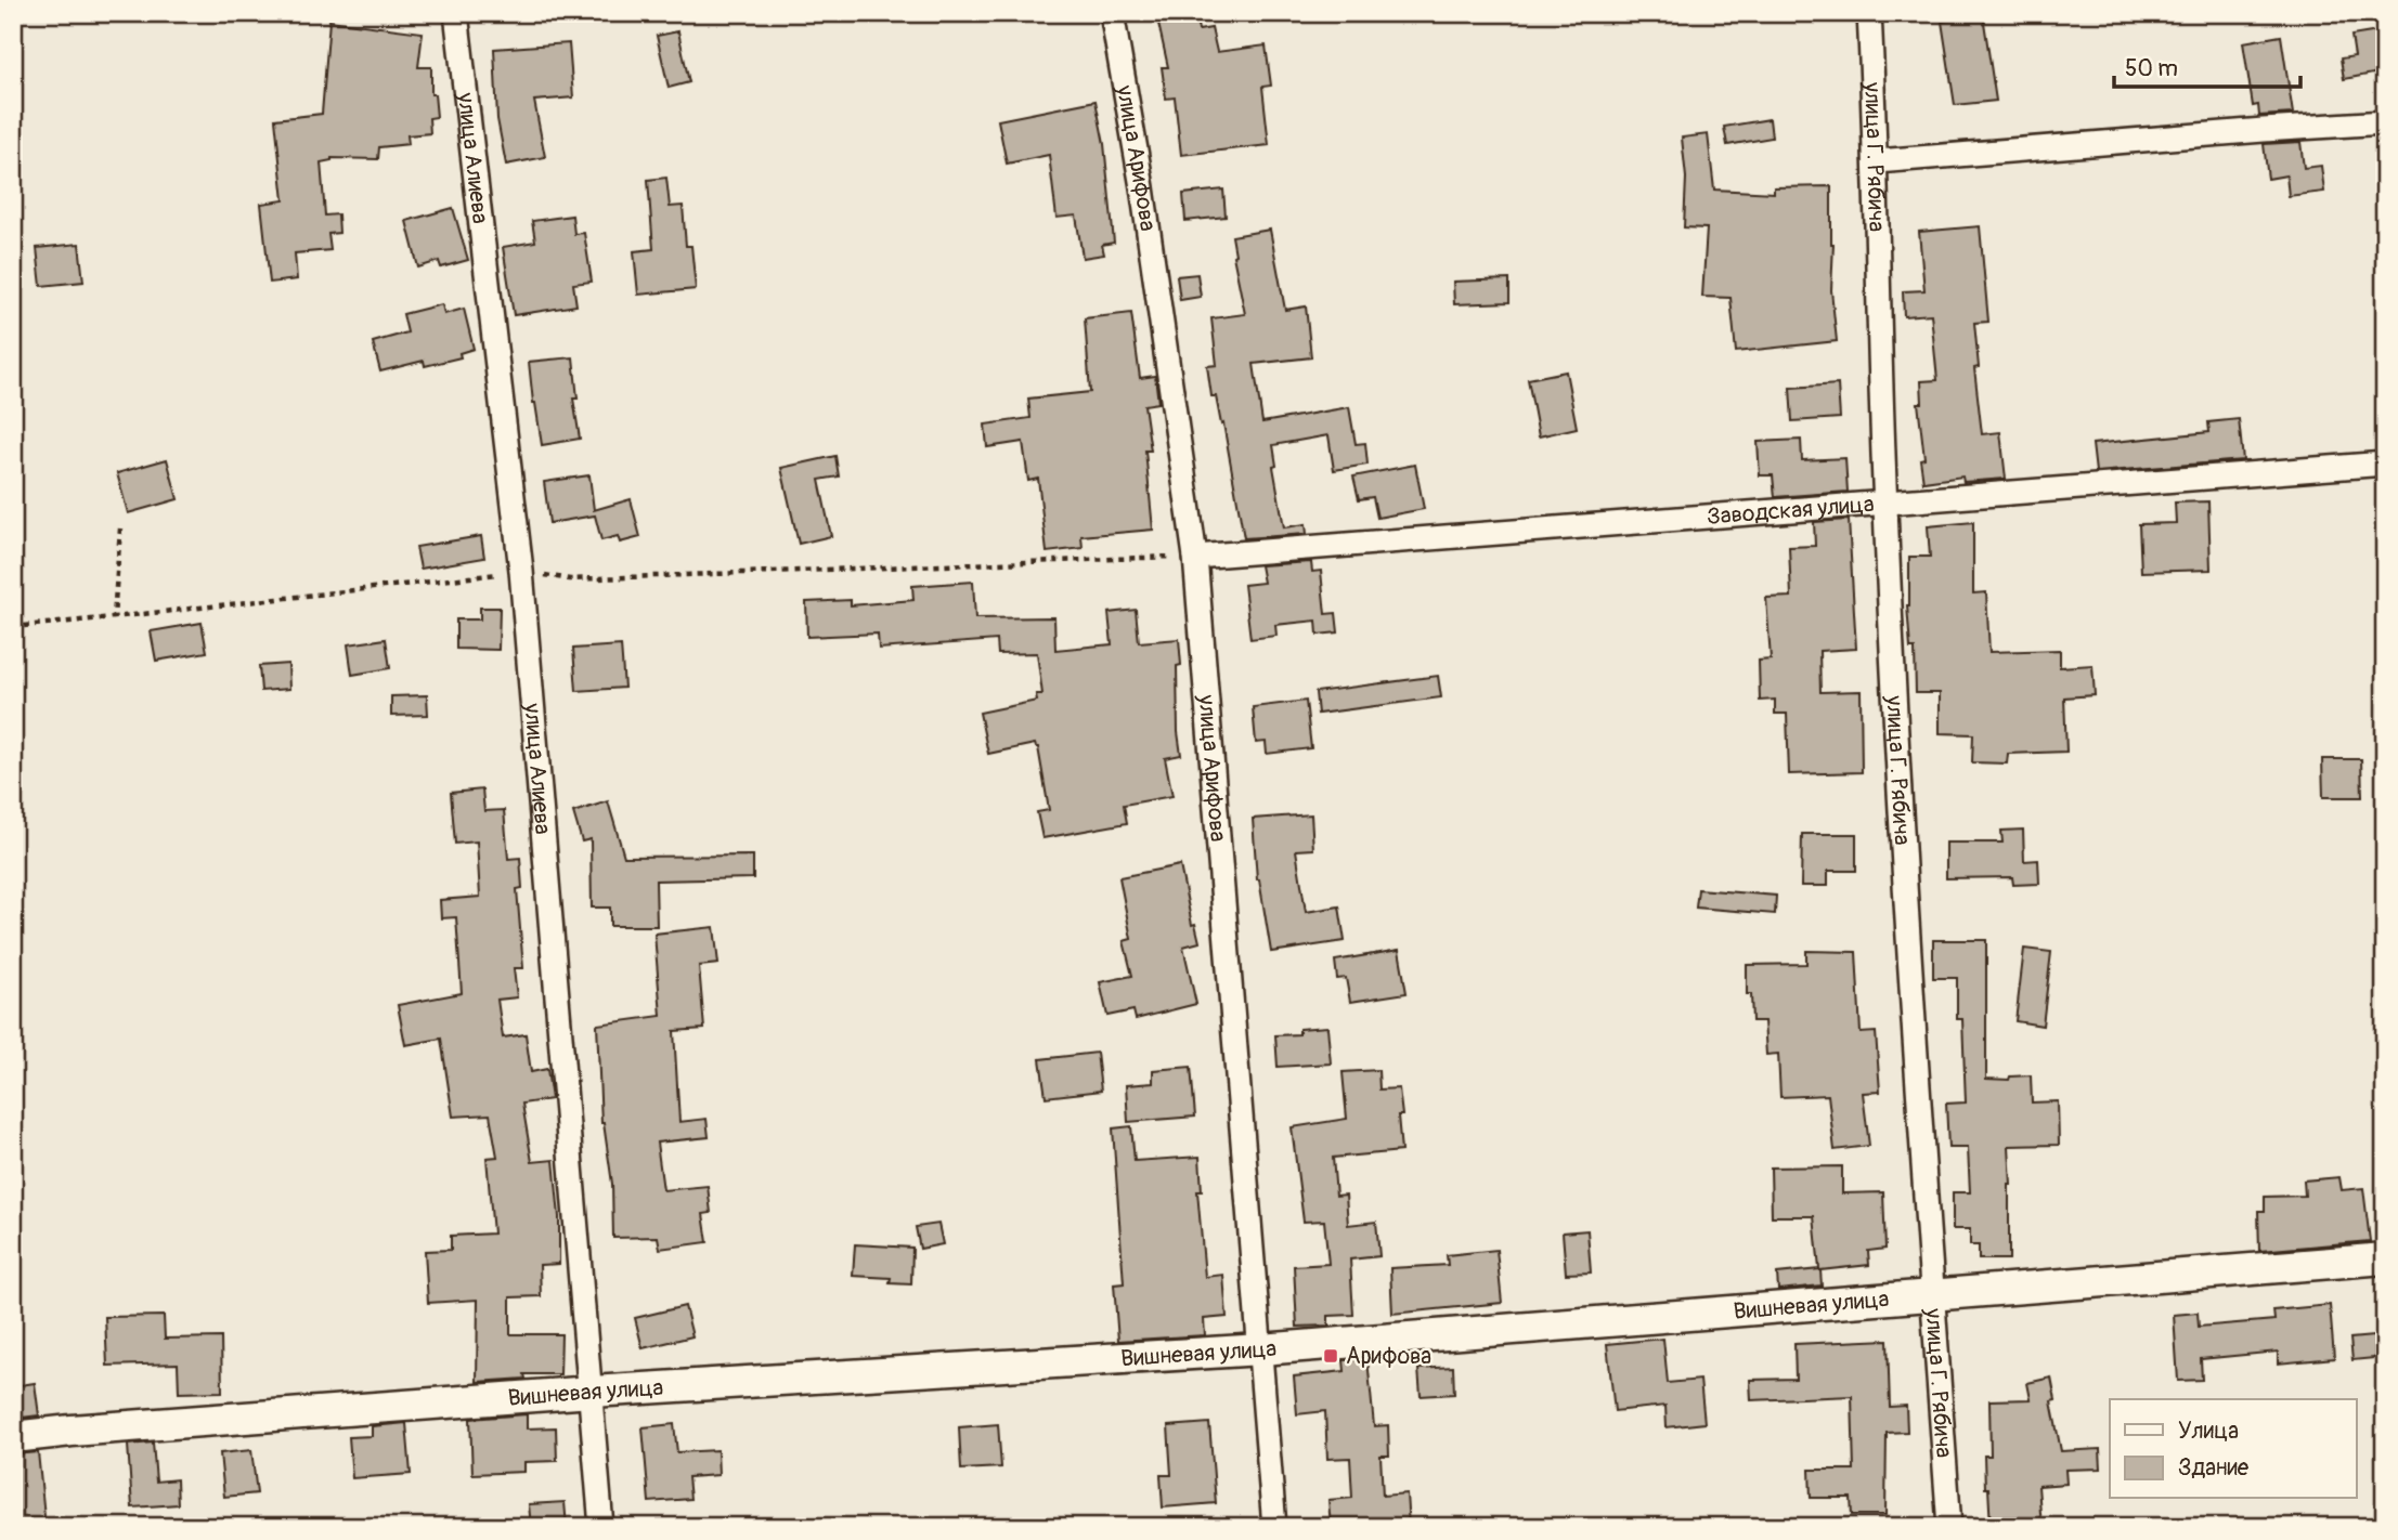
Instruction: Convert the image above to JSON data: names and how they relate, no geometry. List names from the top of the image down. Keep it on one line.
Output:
{"streets":{"street":["улица Г. Рябича","улица Алиева","улица Арифова","Заводская улица","Вишневая улица"]},"crossings":[["улица Г. Рябича","Заводская улица"],["улица Г. Рябича","Вишневая улица"],["улица Алиева","Вишневая улица"],["улица Арифова","Заводская улица"],["улица Арифова","Вишневая улица"]],"places":{"transit":["Арифова"]},"legend":["Улица","Здание"],"scale_bar":"50 m"}
